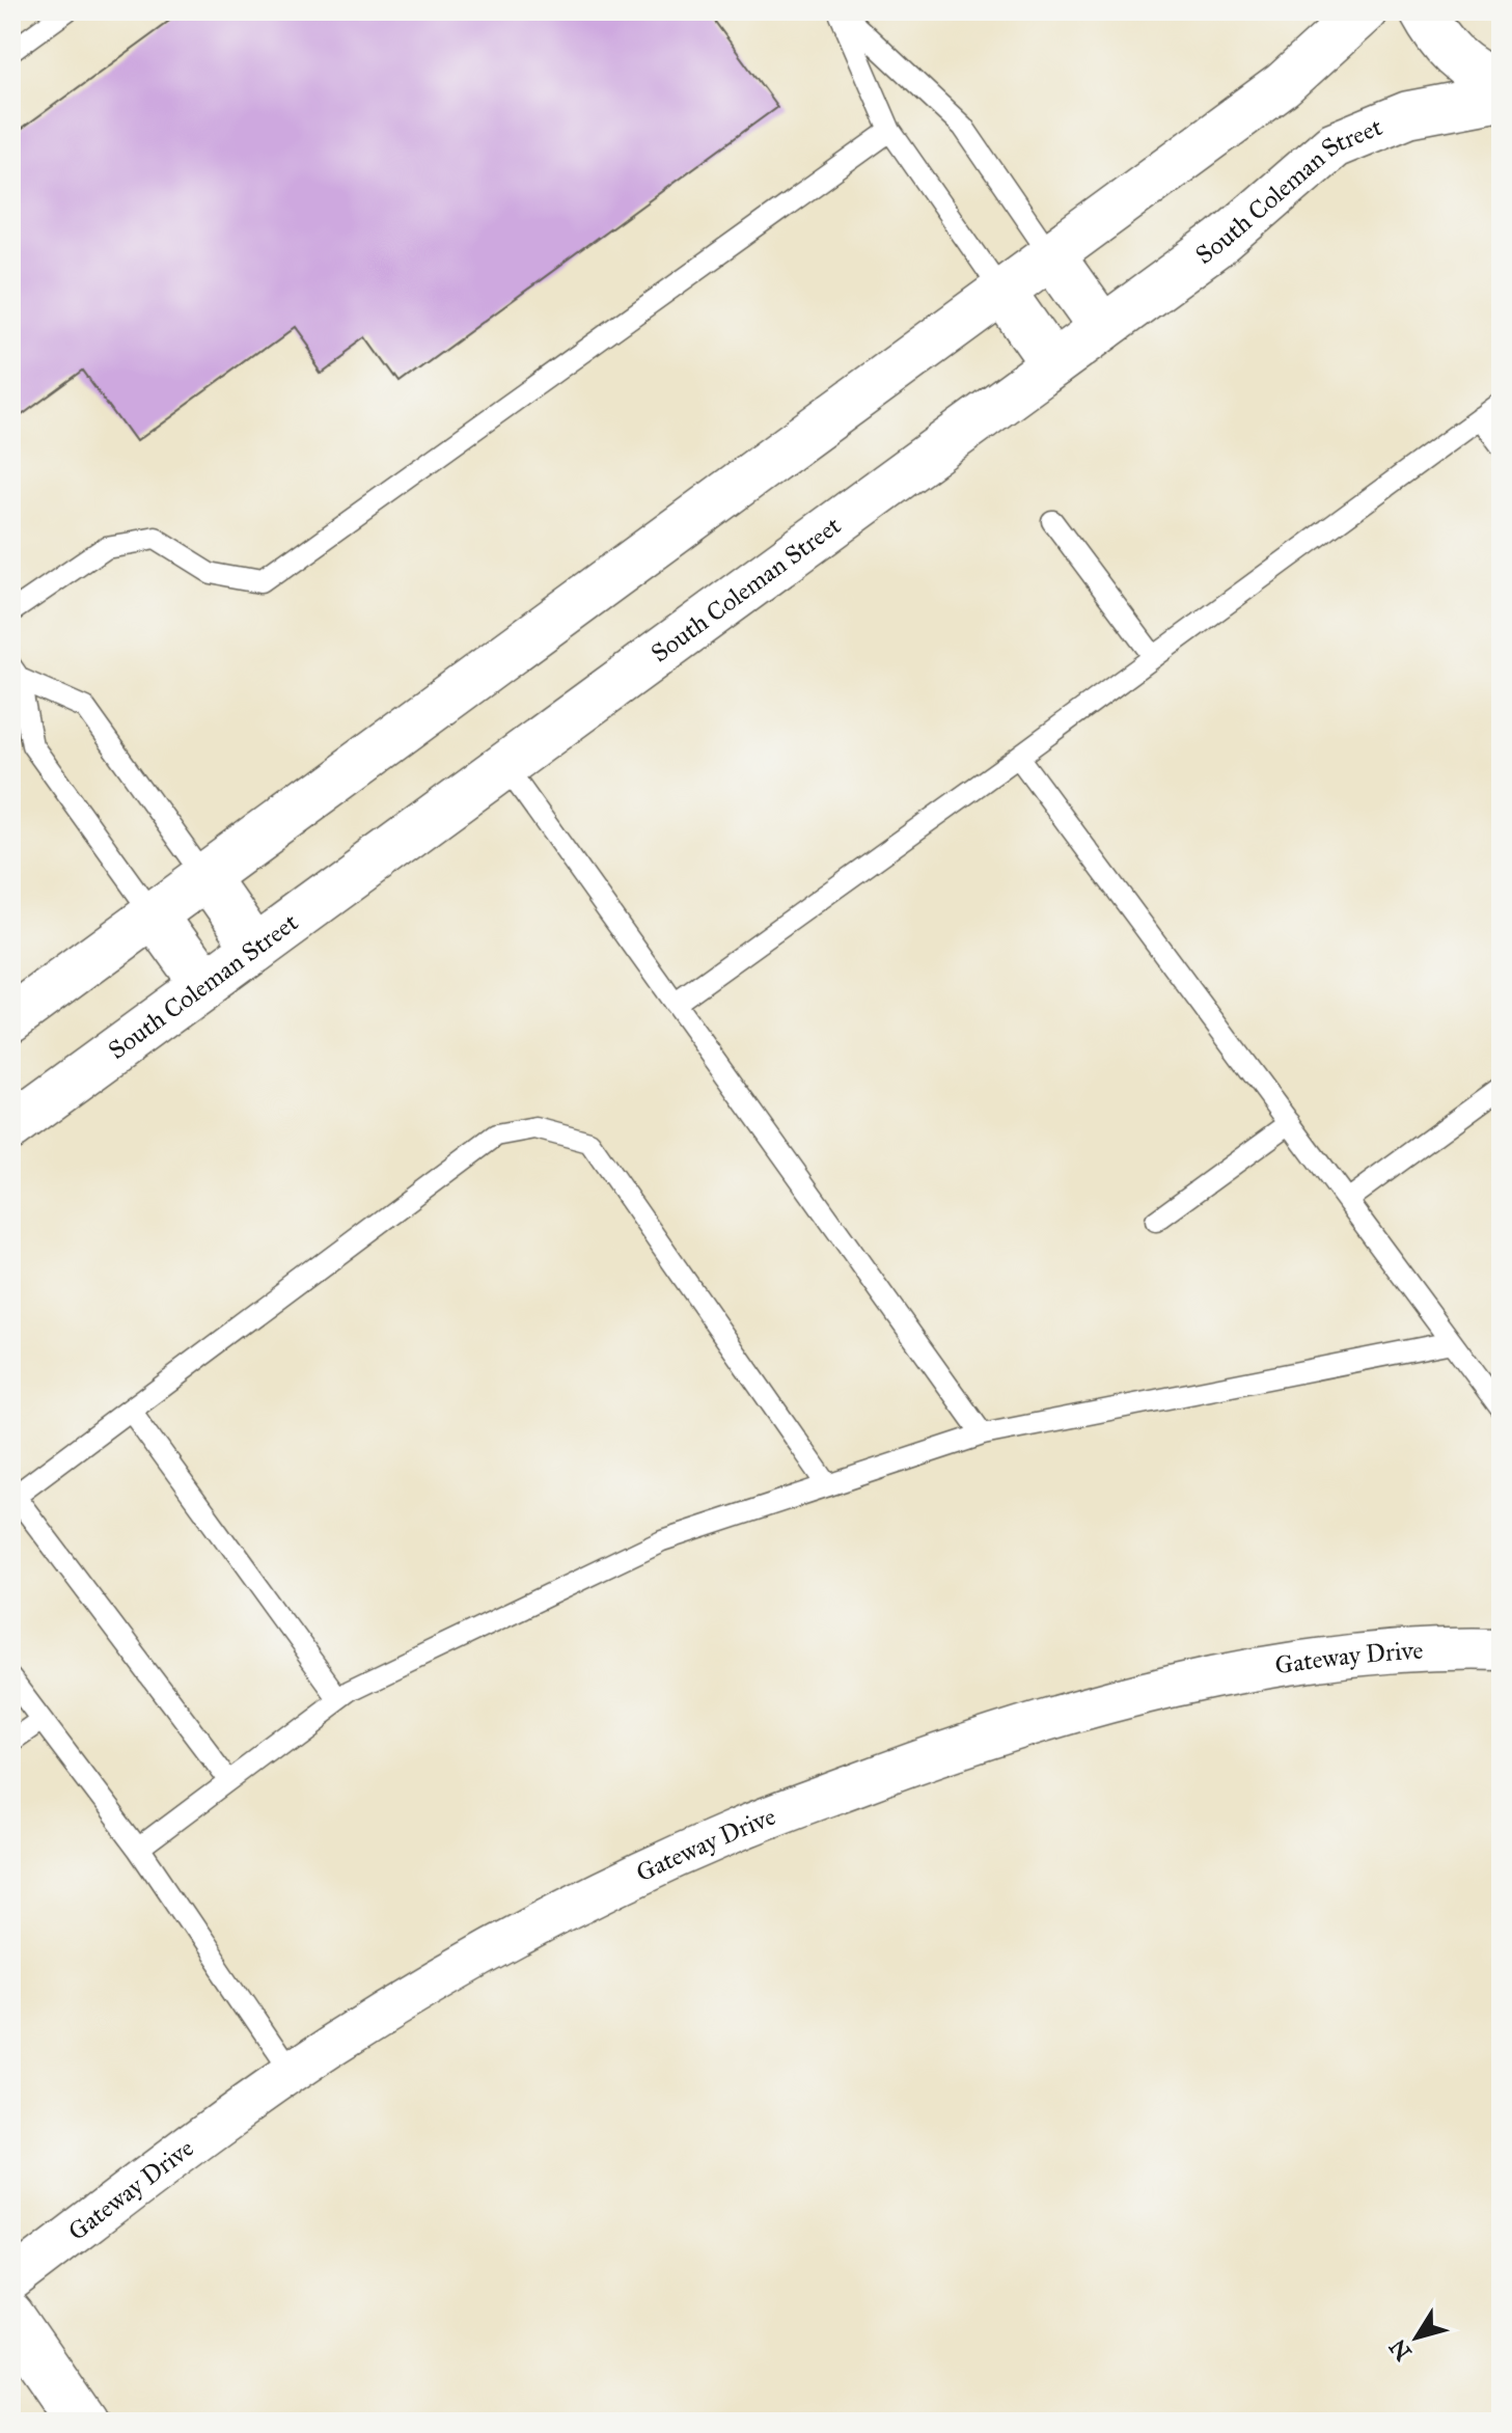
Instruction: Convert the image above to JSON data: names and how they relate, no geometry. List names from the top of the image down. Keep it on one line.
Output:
{"streets":{"street":["South Coleman Street","Gateway Drive"]},"north":"bottom left"}
